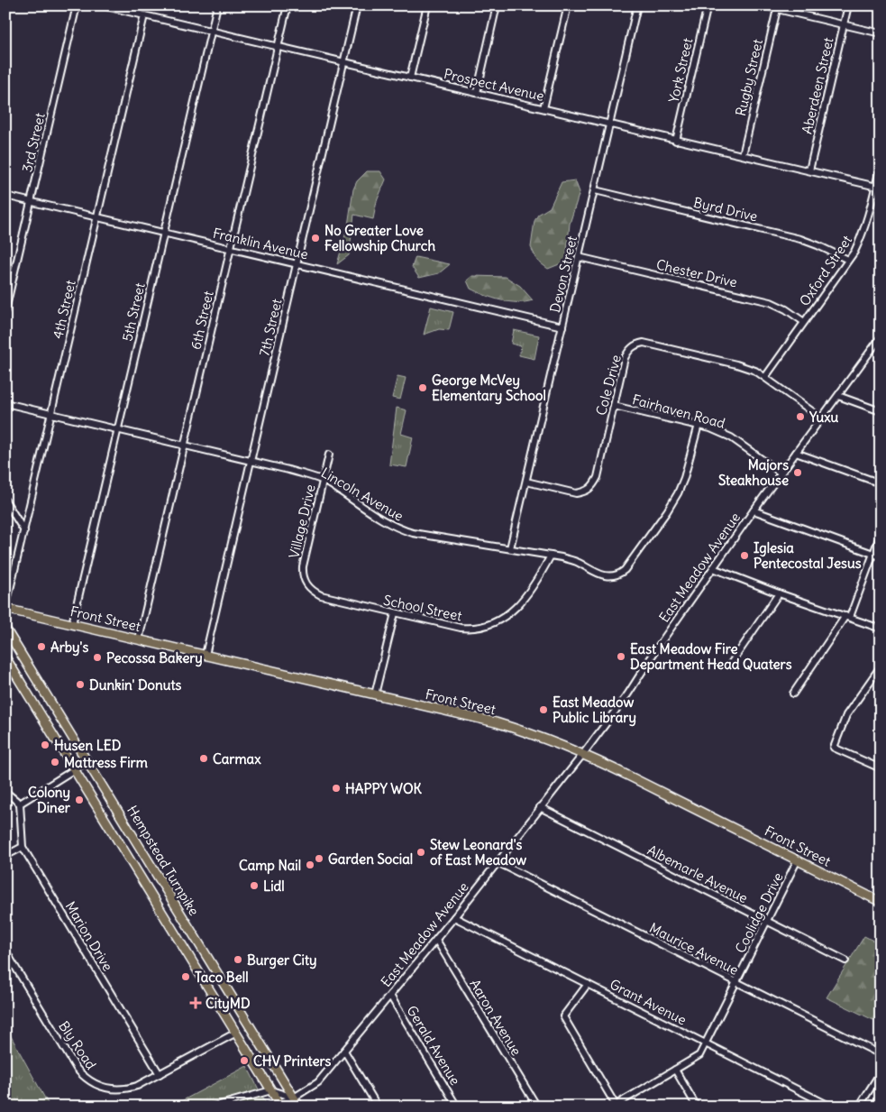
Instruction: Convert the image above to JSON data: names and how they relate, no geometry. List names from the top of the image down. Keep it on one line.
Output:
{"streets":{"main road":["Front Street","Hempstead Turnpike"],"street":["York Street","Rugby Street","Prospect Avenue","Aberdeen Street","3rd Street","Byrd Drive","Franklin Avenue","Oxford Street","Chester Drive","Devon Street","4th Street","5th Street","6th Street","7th Street","Cole Drive","Fairhaven Road","Lincoln Avenue","Village Drive","East Meadow Avenue","School Street","Albemarle Avenue","Coolidge Drive","Marion Drive","Maurice Avenue","Grant Avenue","Aaron Avenue","Bly Road","Gerald Avenue"]},"crossings":[["York Street","Prospect Avenue"],["Rugby Street","Prospect Avenue"],["Prospect Avenue","Aberdeen Street"],["Prospect Avenue","Oxford Street"],["Prospect Avenue","Devon Street"],["Prospect Avenue","4th Street"],["Prospect Avenue","5th Street"],["Prospect Avenue","6th Street"],["Prospect Avenue","7th Street"],["3rd Street","Franklin Avenue"],["Byrd Drive","Oxford Street"],["Byrd Drive","Devon Street"],["Franklin Avenue","Devon Street"],["Franklin Avenue","4th Street"],["Franklin Avenue","5th Street"],["Franklin Avenue","6th Street"],["Franklin Avenue","7th Street"],["Oxford Street","Chester Drive"],["Oxford Street","Cole Drive"],["Chester Drive","Devon Street"],["Devon Street","Cole Drive"],["Devon Street","Lincoln Avenue"],["4th Street","Lincoln Avenue"],["4th Street","Front Street"],["5th Street","Lincoln Avenue"],["5th Street","Front Street"],["6th Street","Lincoln Avenue"],["6th Street","Front Street"],["7th Street","Lincoln Avenue"],["7th Street","Front Street"],["Cole Drive","Fairhaven Road"],["Cole Drive","East Meadow Avenue"],["Fairhaven Road","Lincoln Avenue"],["Fairhaven Road","East Meadow Avenue"],["Lincoln Avenue","Village Drive"],["Lincoln Avenue","School Street"],["Village Drive","School Street"],["East Meadow Avenue","Front Street"],["East Meadow Avenue","Hempstead Turnpike"],["East Meadow Avenue","Albemarle Avenue"],["East Meadow Avenue","Maurice Avenue"],["East Meadow Avenue","Grant Avenue"],["East Meadow Avenue","Aaron Avenue"],["East Meadow Avenue","Gerald Avenue"],["Front Street","Coolidge Drive"],["Hempstead Turnpike","Bly Road"],["Albemarle Avenue","Coolidge Drive"],["Coolidge Drive","Maurice Avenue"],["Coolidge Drive","Grant Avenue"],["Marion Drive","Bly Road"]],"places":{"other":["No Greater Love Fellowship Church","George McVey Elementary School","Yuxu","Majors Steakhouse","Iglesia Pentecostal Jesus","Arby's","East Meadow Fire Department Head Quaters","Pecossa Bakery","Dunkin' Donuts","East Meadow Public Library","Husen LED","Carmax","Mattress Firm","HAPPY WOK","Colony Diner","Stew Leonard's of East Meadow","Garden Social","Camp Nail","Lidl","Burger City","Taco Bell","CHV Printers"],"health":["CityMD"]}}
